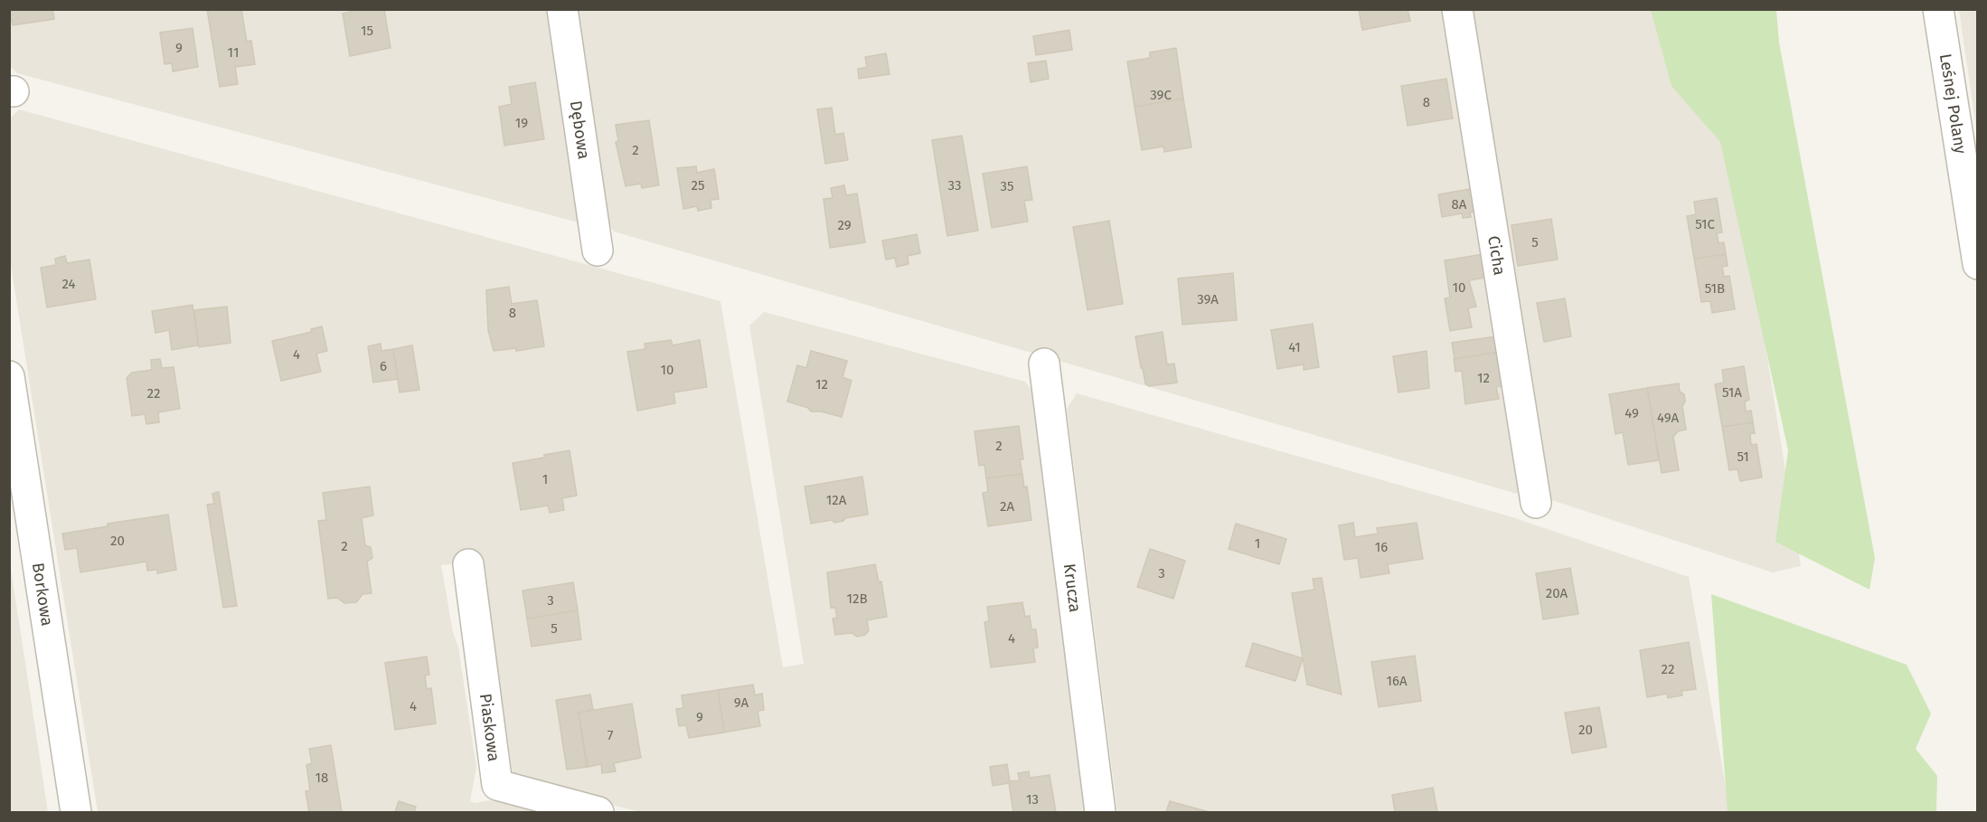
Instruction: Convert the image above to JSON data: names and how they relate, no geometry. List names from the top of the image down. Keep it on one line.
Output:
{"streets":{"street":["Leśnej Polany","Dębowa","Cicha","Krucza","Borkowa","Piaskowa"]},"house_numbers":["15","9","11","39C","8","19","2","25","33","35","8A","51C","29","5","24","10","51B","39A","8","41","4","6","10","12","12","51A","22","49","49A","2","51","1","12A","2A","20","1","2","16","3","20A","12B","3","5","4","22","16A","9A","4","9","20","7","18","13"]}
